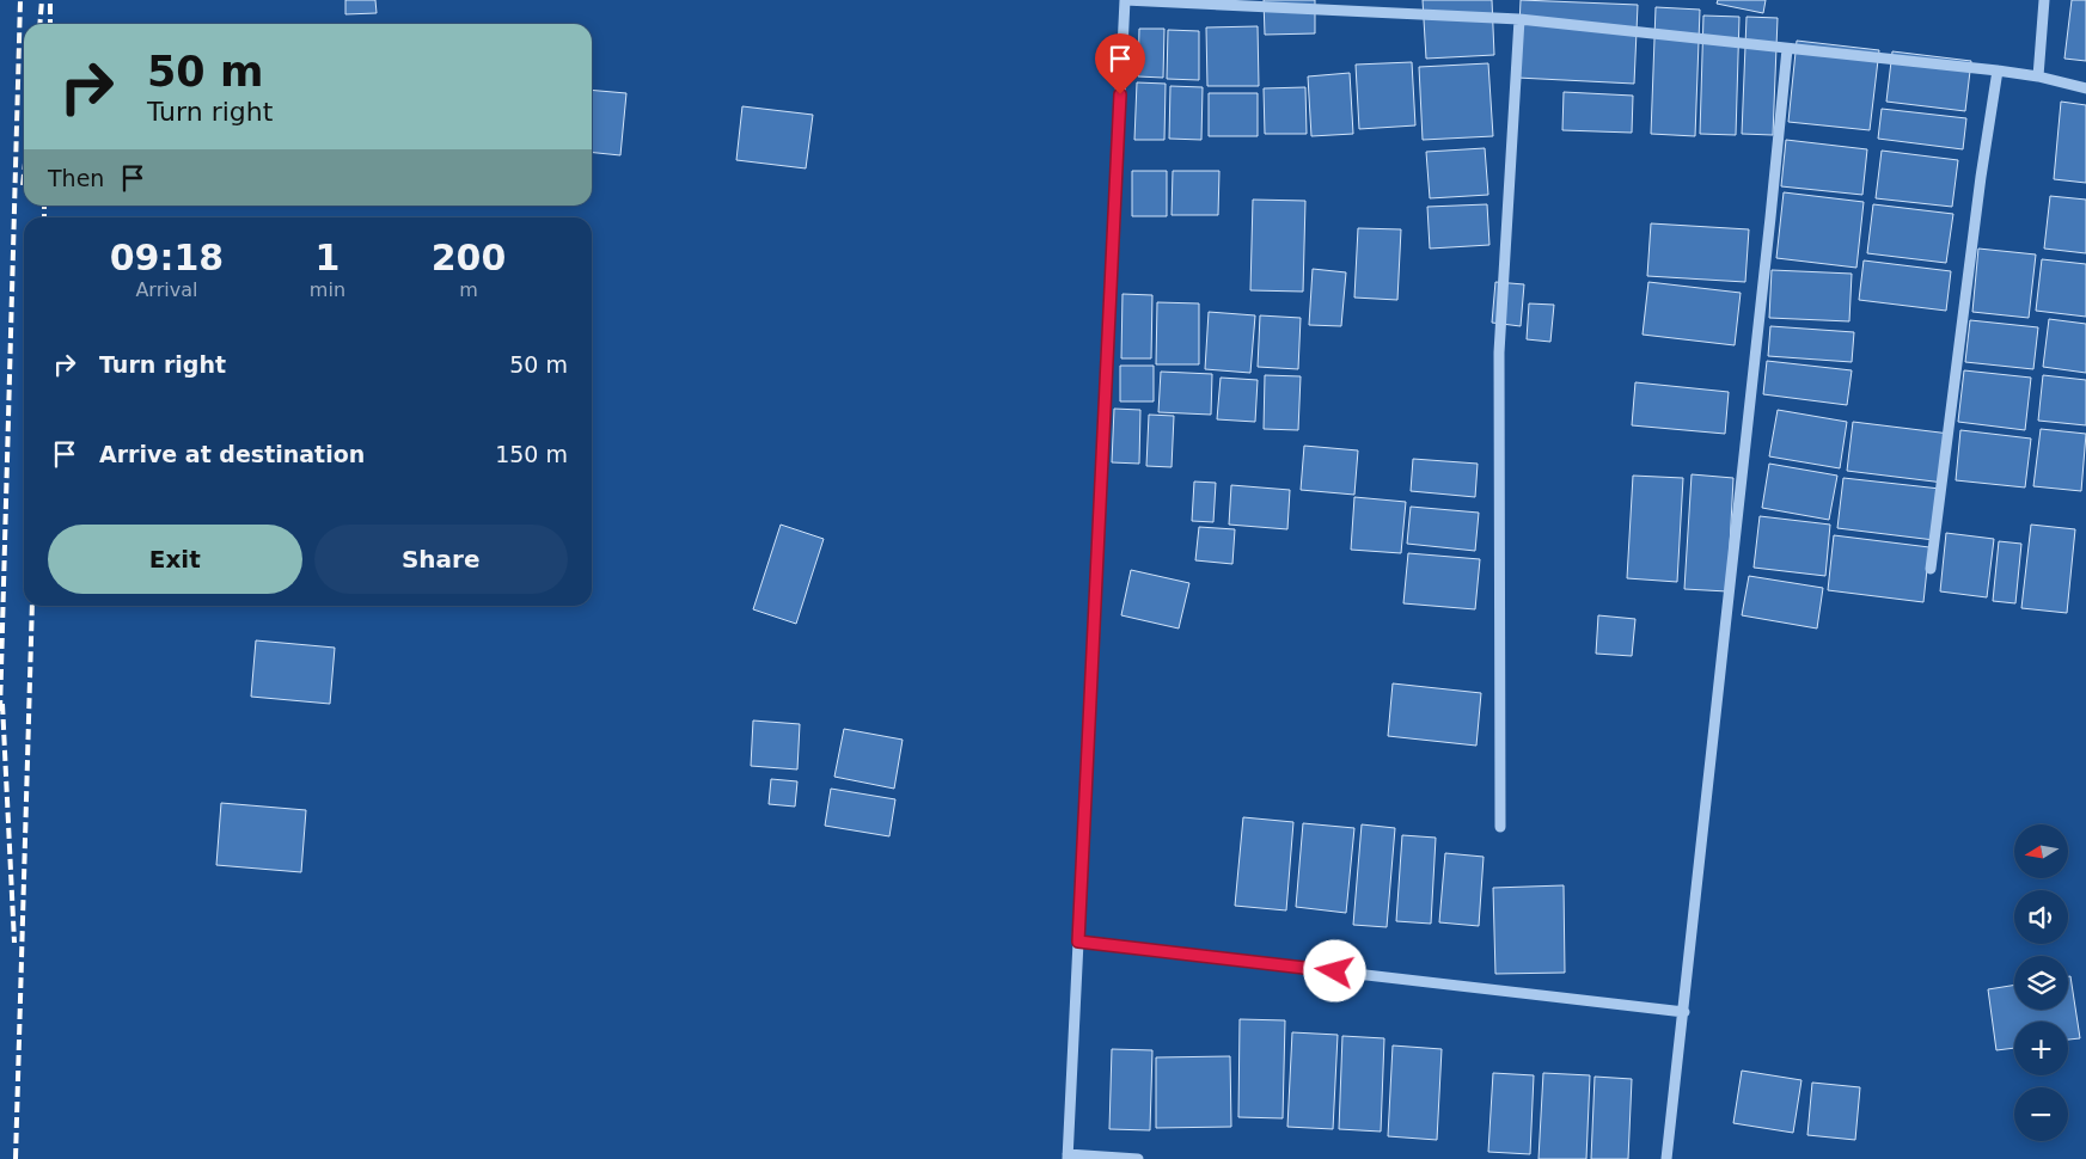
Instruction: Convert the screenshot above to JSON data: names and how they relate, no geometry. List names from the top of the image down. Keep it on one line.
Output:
{"north":"left","page":{"turn":["50 m","Turn right"],"then":"Then","eta":["09:18","Arrival","1","min","200","m"],"list":[{"name":"Turn right","value":"50 m"},{"name":"Arrive at destination","value":"150 m"}],"buttons":["Exit","Share"],"map_buttons":["+","−"]}}
